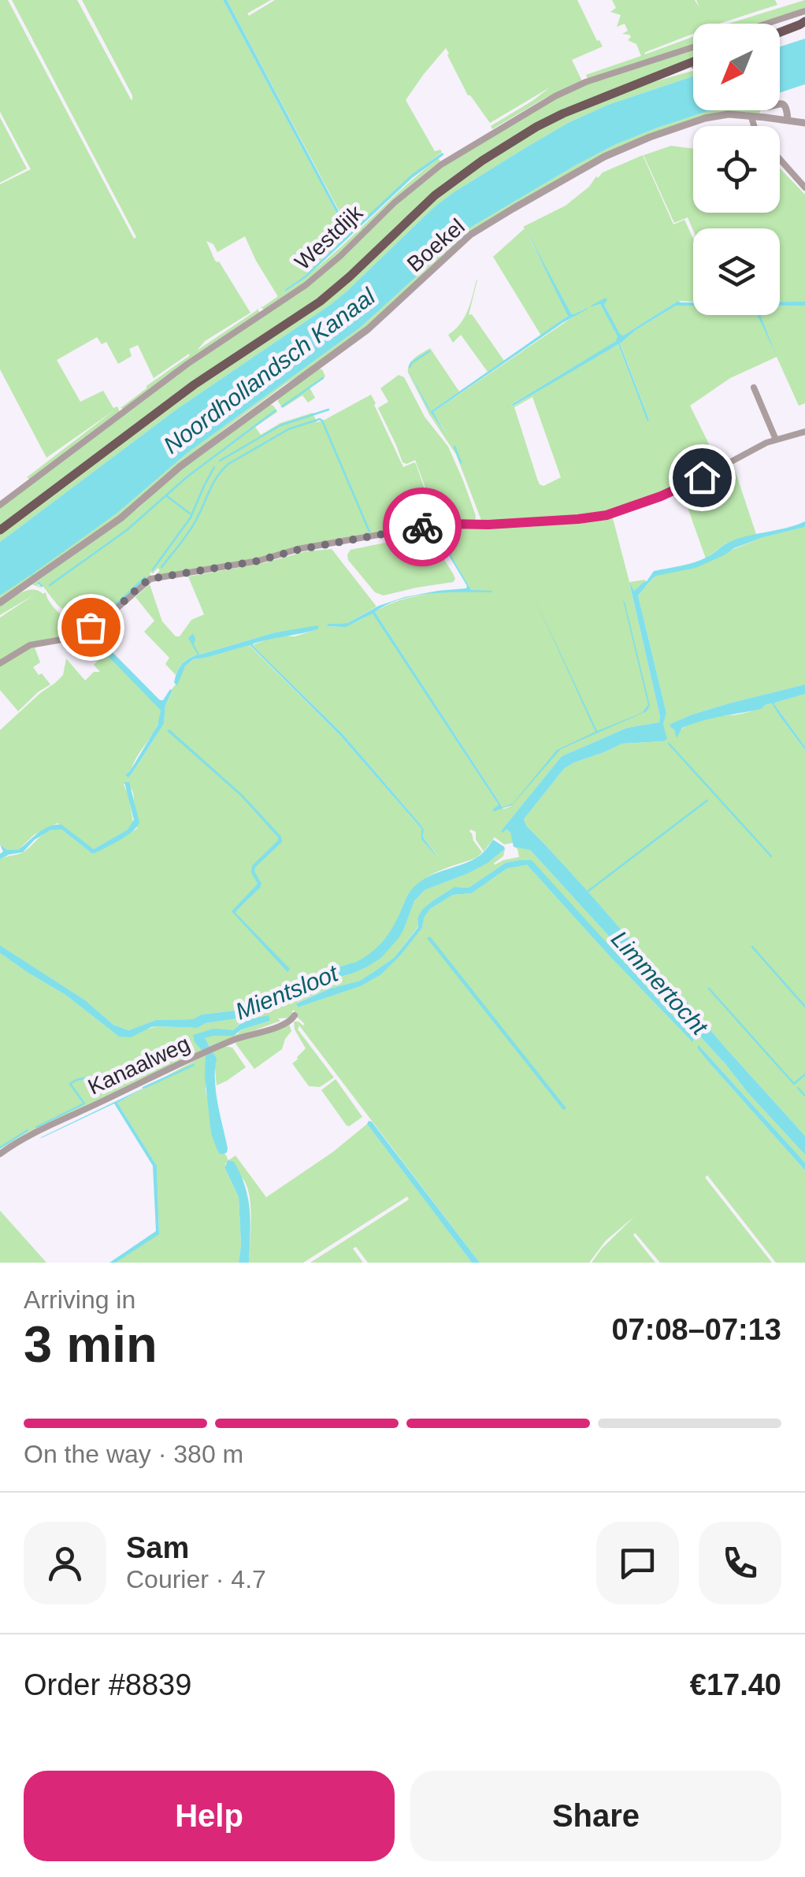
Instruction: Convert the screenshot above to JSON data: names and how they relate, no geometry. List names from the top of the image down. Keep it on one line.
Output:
{"streets":{"main road":["Westdijk"],"street":["Boekel","Kanaalweg"]},"water":["Noordhollandsch Kanaal","Limmertocht","Mientsloot"],"north":"bottom left","page":{"heading":["3 min","Arriving in","07:08–07:13"],"panel":["Sam","Courier · 4.7","Order #8839","€17.40"],"bar":"On the way · 380 m","buttons":["Help","Share"]}}
